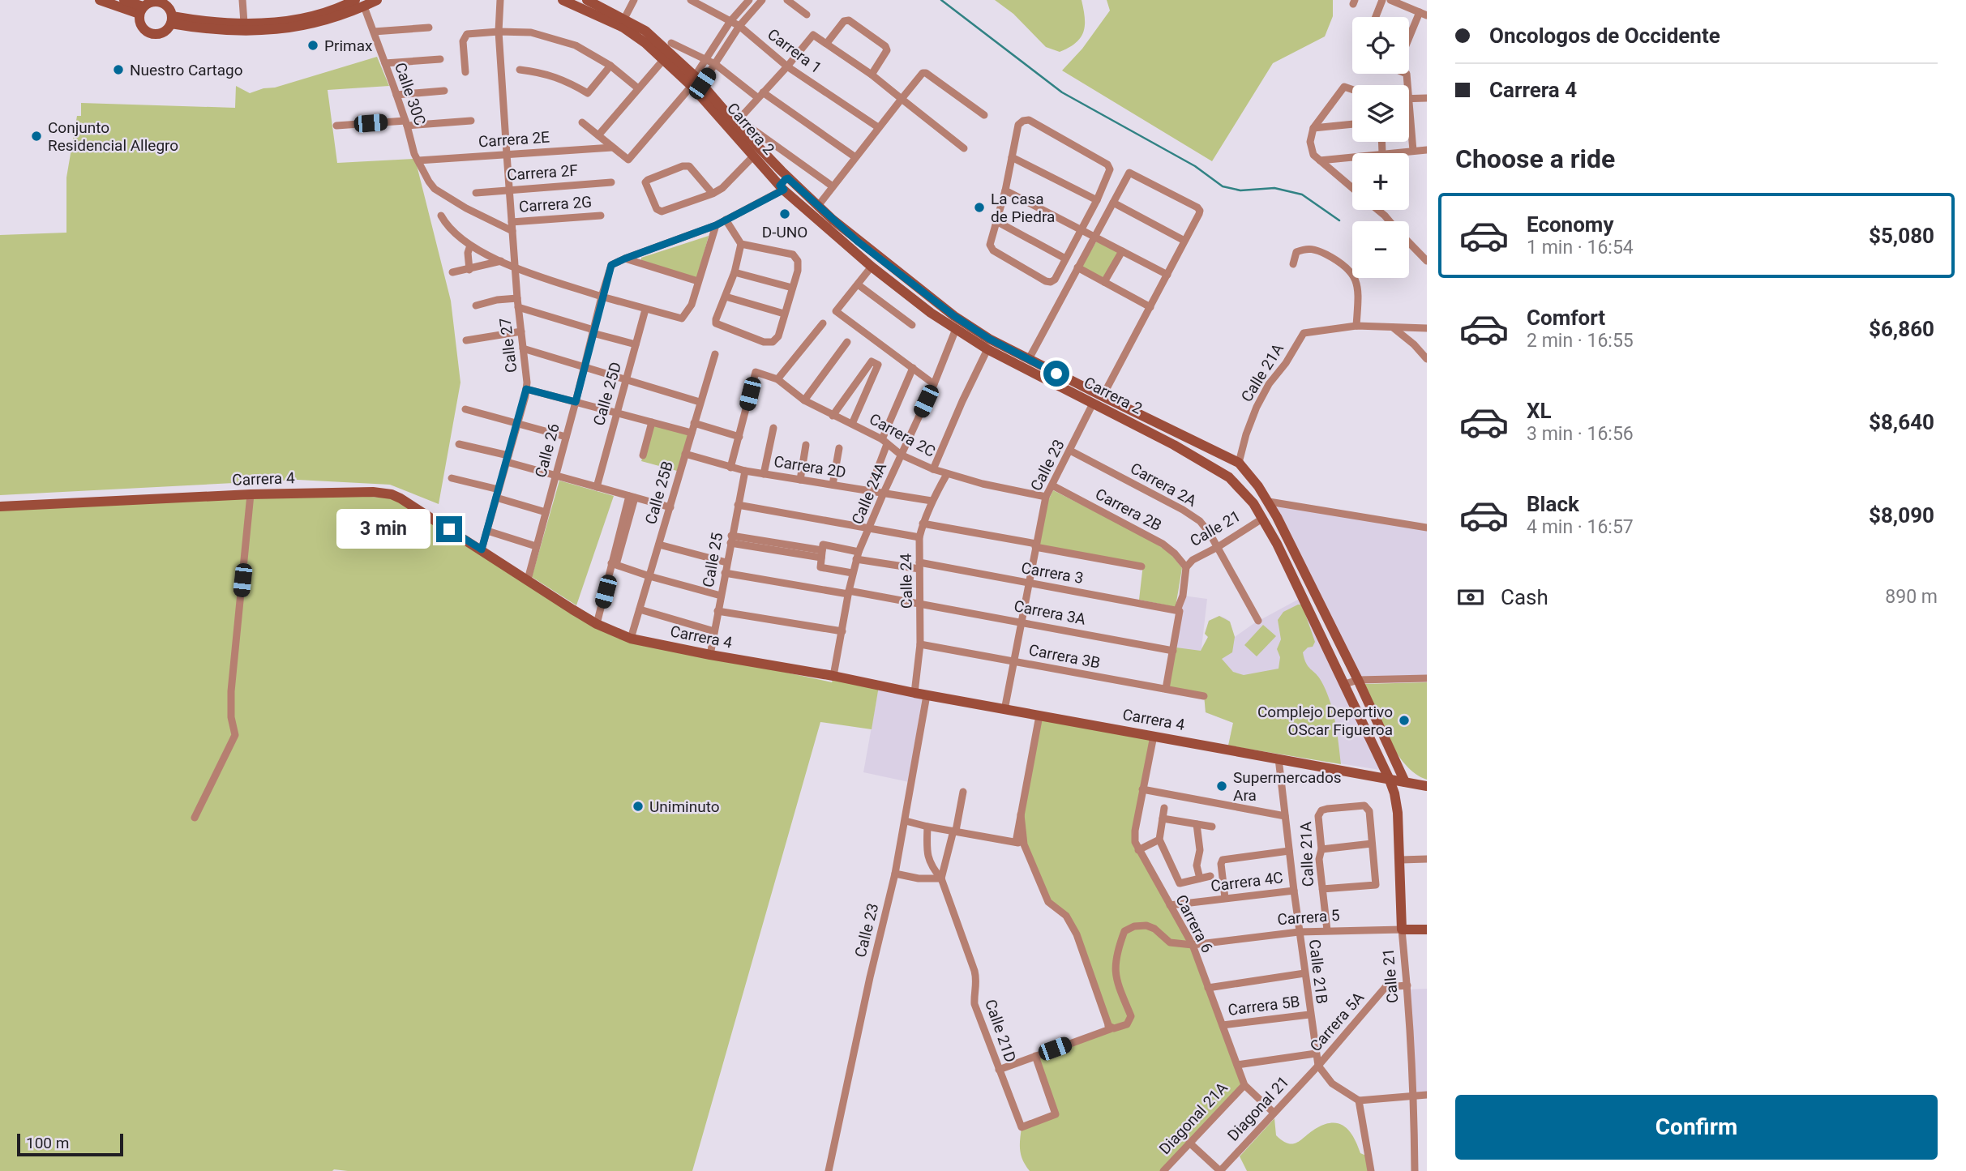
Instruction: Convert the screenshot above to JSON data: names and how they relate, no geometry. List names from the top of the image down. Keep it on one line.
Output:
{"streets":{"main road":["Carrera 2","Carrera 4","Calle 21","Carrera 5"],"street":["Carrera 1","Calle 30C","Carrera 2E","Carrera 2F","Carrera 2G","Calle 27","Calle 21A","Calle 25D","Carrera 2C","Calle 26","Calle 23","Carrera 2D","Carrera 2A","Calle 25B","Calle 24A","Carrera 2B","Calle 25","Carrera 3","Calle 24","Carrera 3A","Carrera 3B","Carrera 4C","Carrera 6","Calle 21B","Carrera 5B","Carrera 5A","Calle 21D","Diagonal 21","Diagonal 21A"]},"crossings":[["Calle 30C","Carrera 2E"],["Calle 30C","Calle 27"],["Carrera 2","Calle 21A"],["Carrera 2","Calle 23"],["Carrera 2","Carrera 4"],["Carrera 2","Calle 24A"],["Carrera 2","Calle 21"],["Carrera 2E","Calle 27"],["Carrera 2F","Calle 27"],["Carrera 2G","Calle 27"],["Calle 27","Carrera 4"],["Calle 21A","Carrera 5"],["Carrera 2C","Calle 23"],["Carrera 2C","Calle 24A"],["Carrera 2C","Calle 24"],["Calle 26","Carrera 4"],["Calle 23","Carrera 4"],["Calle 23","Carrera 2A"],["Calle 23","Carrera 2B"],["Calle 23","Carrera 3"],["Calle 23","Carrera 3A"],["Calle 23","Carrera 3B"],["Carrera 2D","Calle 25B"],["Carrera 2D","Calle 24A"],["Carrera 2D","Calle 25"],["Carrera 2D","Calle 24"],["Carrera 4","Calle 25B"],["Carrera 4","Calle 24A"],["Carrera 4","Calle 21"],["Carrera 4","Calle 25"],["Carrera 4","Calle 24"],["Carrera 4","Carrera 6"],["Carrera 4","Calle 21B"],["Carrera 2A","Calle 21"],["Carrera 2B","Calle 21"],["Calle 21","Carrera 5"],["Calle 21","Carrera 5A"],["Carrera 3","Calle 24"],["Calle 24","Carrera 3A"],["Calle 24","Carrera 3B"],["Carrera 4C","Carrera 6"],["Carrera 4C","Calle 21B"],["Carrera 5","Carrera 6"],["Carrera 5","Calle 21B"],["Carrera 6","Carrera 5B"],["Carrera 6","Diagonal 21"],["Carrera 6","Diagonal 21A"],["Calle 21B","Carrera 5B"],["Calle 21B","Carrera 5A"],["Calle 21B","Diagonal 21"],["Carrera 5A","Diagonal 21"]],"places":["Primax","Nuestro Cartago","Conjunto Residencial Allegro","La casa de Piedra","D-UNO","Complejo Deportivo OScar Figueroa","Supermercados Ara","Uniminuto"],"scale_bar":"100 m","page":{"banner":["Oncologos de Occidente","Carrera 4"],"map_buttons":["+","−"],"heading":"Choose a ride","list":[{"name":"Economy","note":"1 min · 16:54","value":"$5,080"},{"name":"Comfort","note":"2 min · 16:55","value":"$6,860"},{"name":"XL","note":"3 min · 16:56","value":"$8,640"},{"name":"Black","note":"4 min · 16:57","value":"$8,090"}],"bubble":"3 min","pay":["Cash","890 m"],"buttons":"Confirm","scale":"100 m"}}
